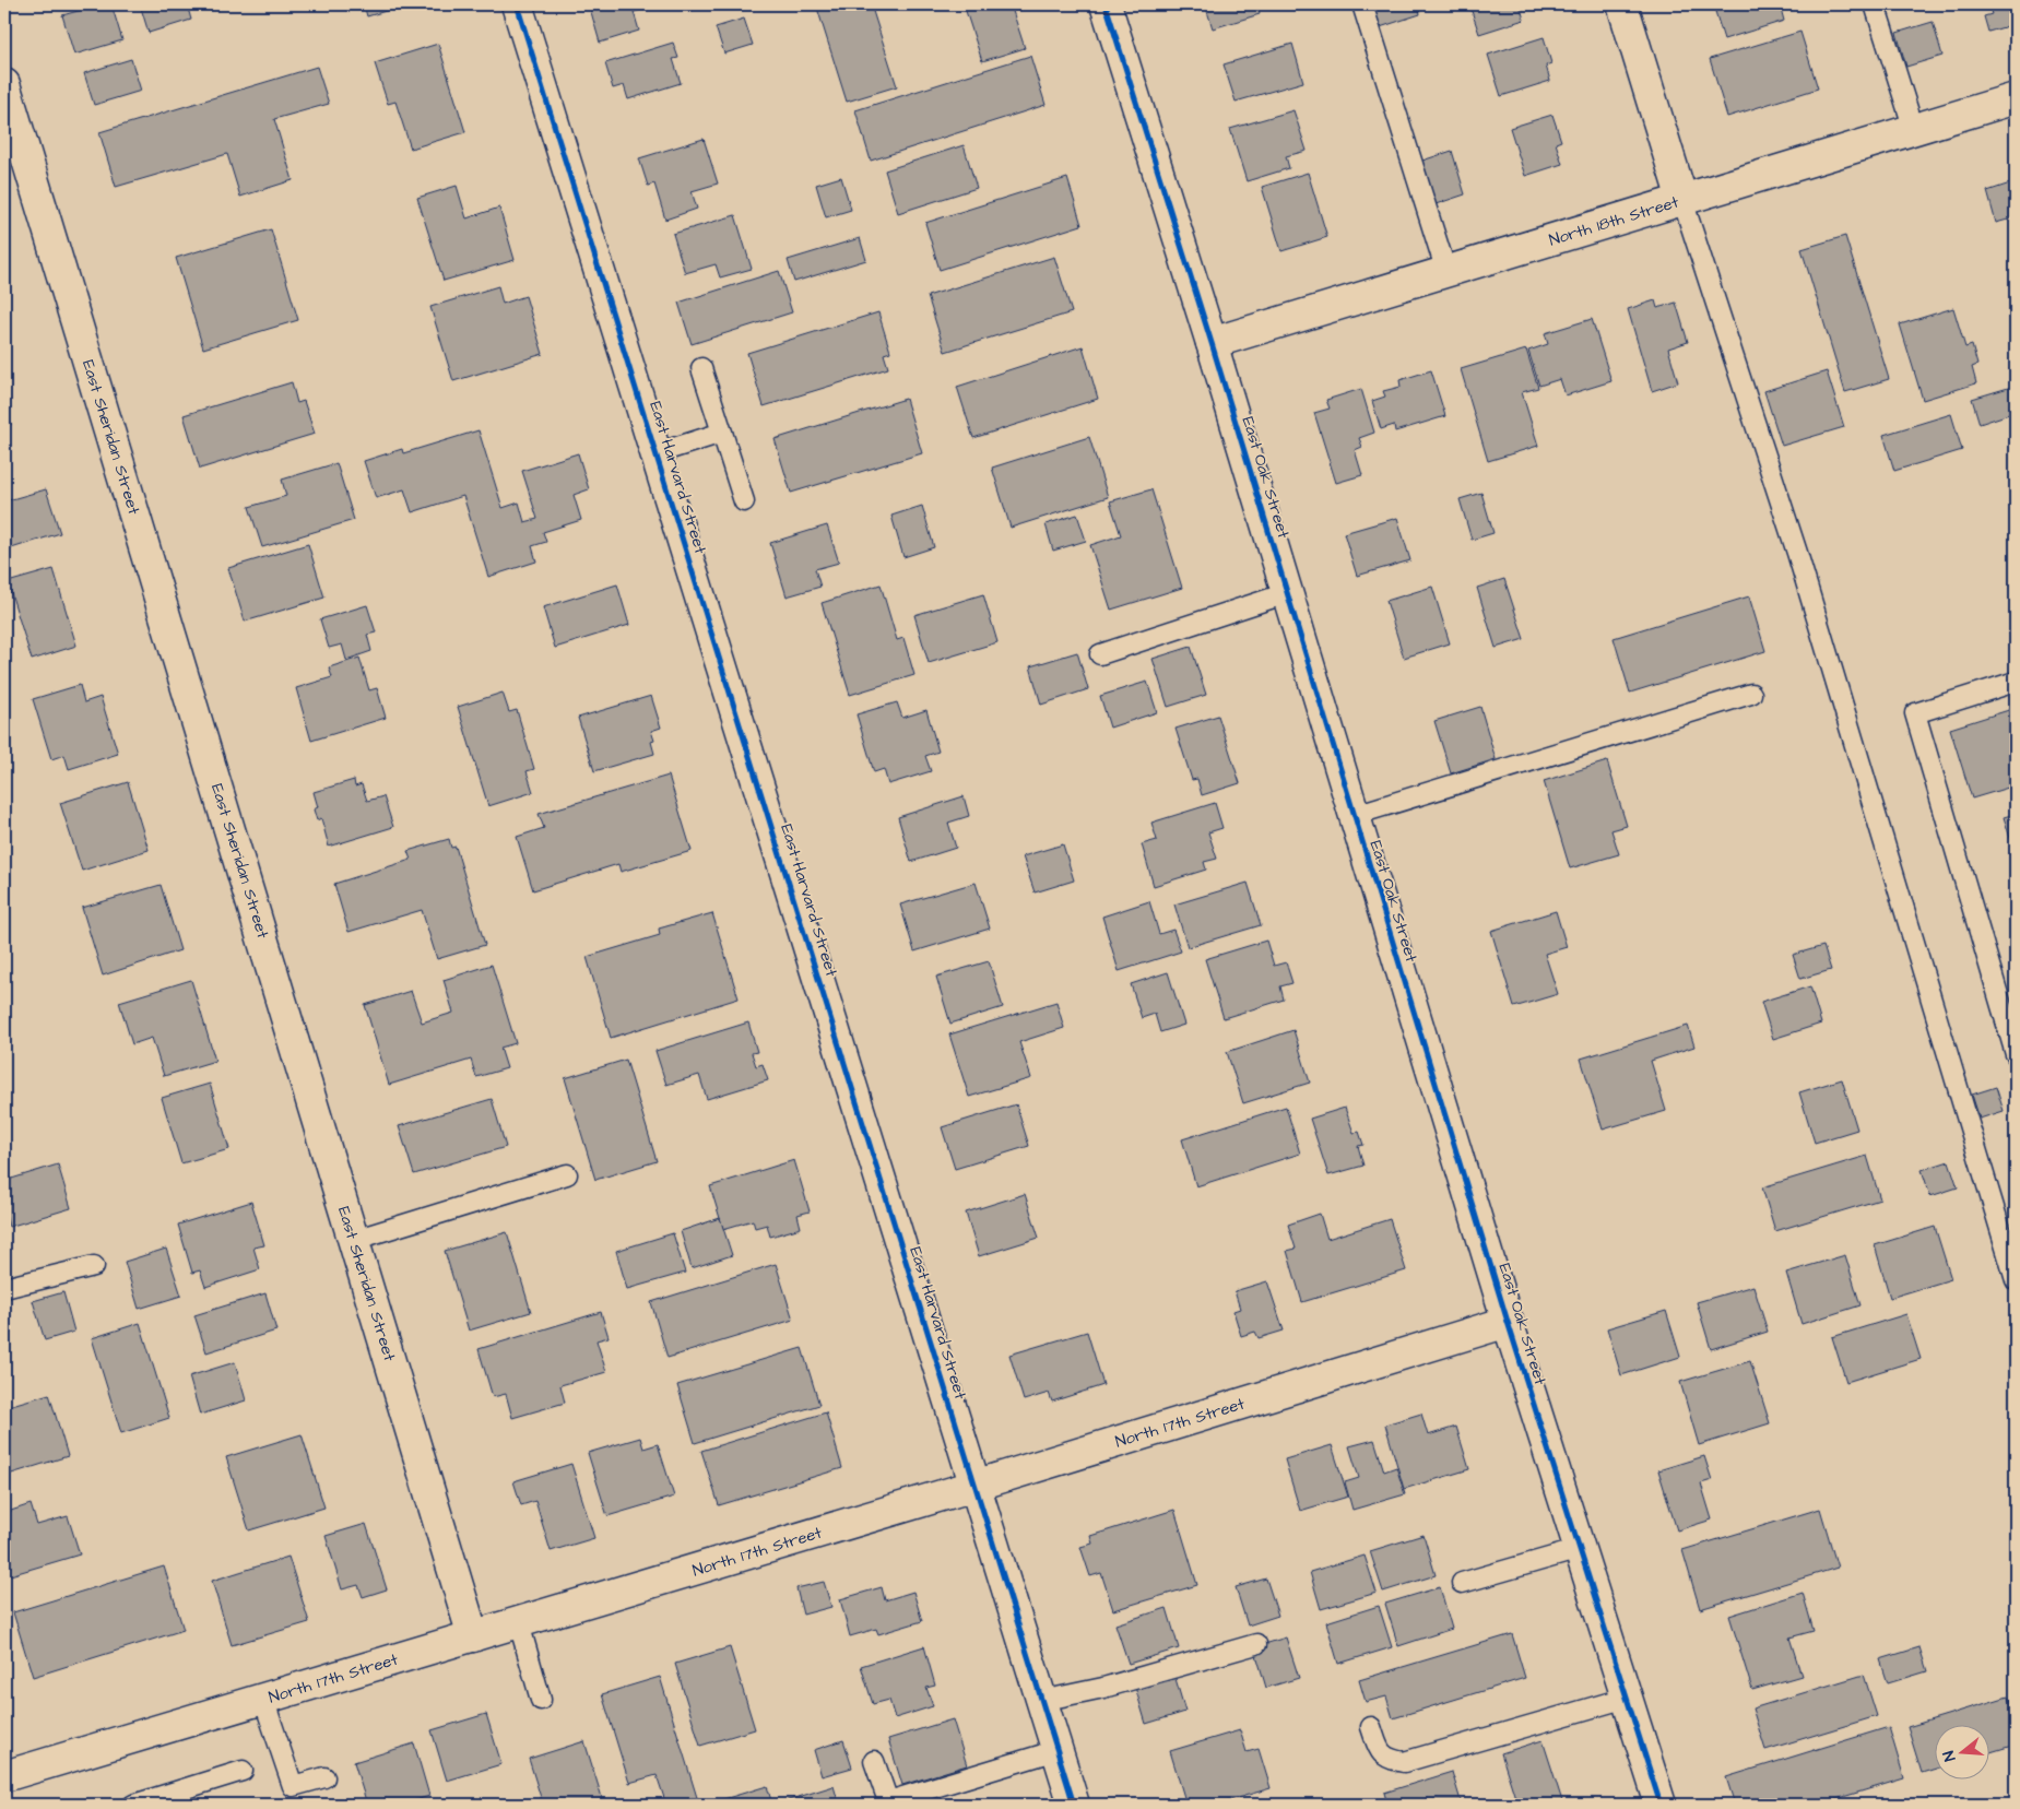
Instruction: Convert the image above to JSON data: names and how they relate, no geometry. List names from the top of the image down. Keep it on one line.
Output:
{"streets":{"street":["North 18th Street","East Sheridan Street","East Harvard Street","East Oak Street","North 17th Street"]},"crossings":[["North 18th Street","East Oak Street"],["East Sheridan Street","North 17th Street"],["East Harvard Street","North 17th Street"],["East Oak Street","North 17th Street"]],"north":"left"}
